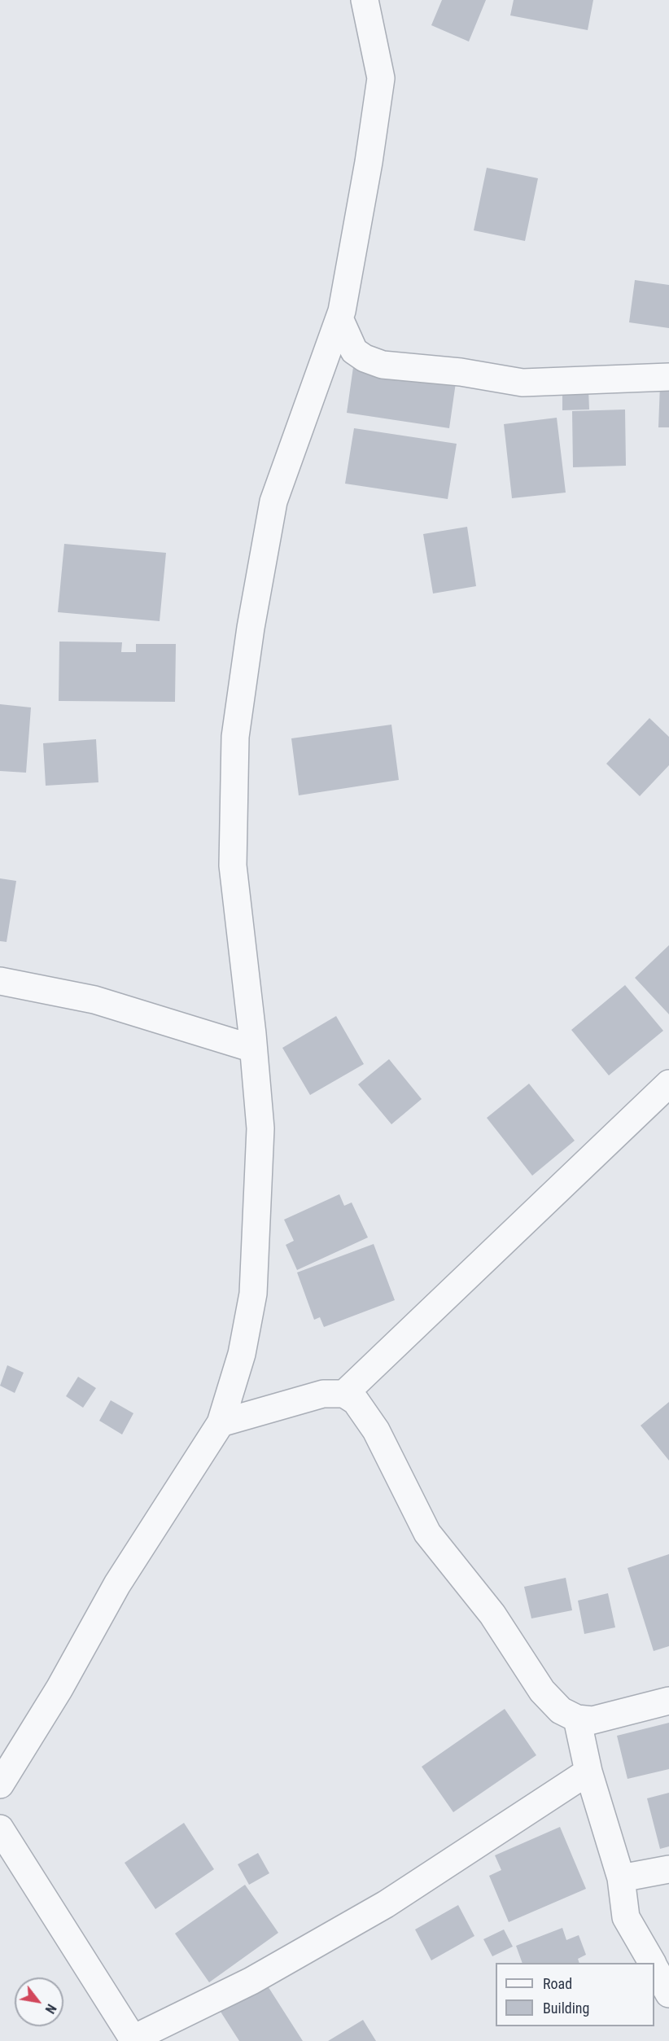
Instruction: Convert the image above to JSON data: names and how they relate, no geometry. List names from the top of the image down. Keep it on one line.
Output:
{"legend":["Road","Building"],"north":"bottom right"}
